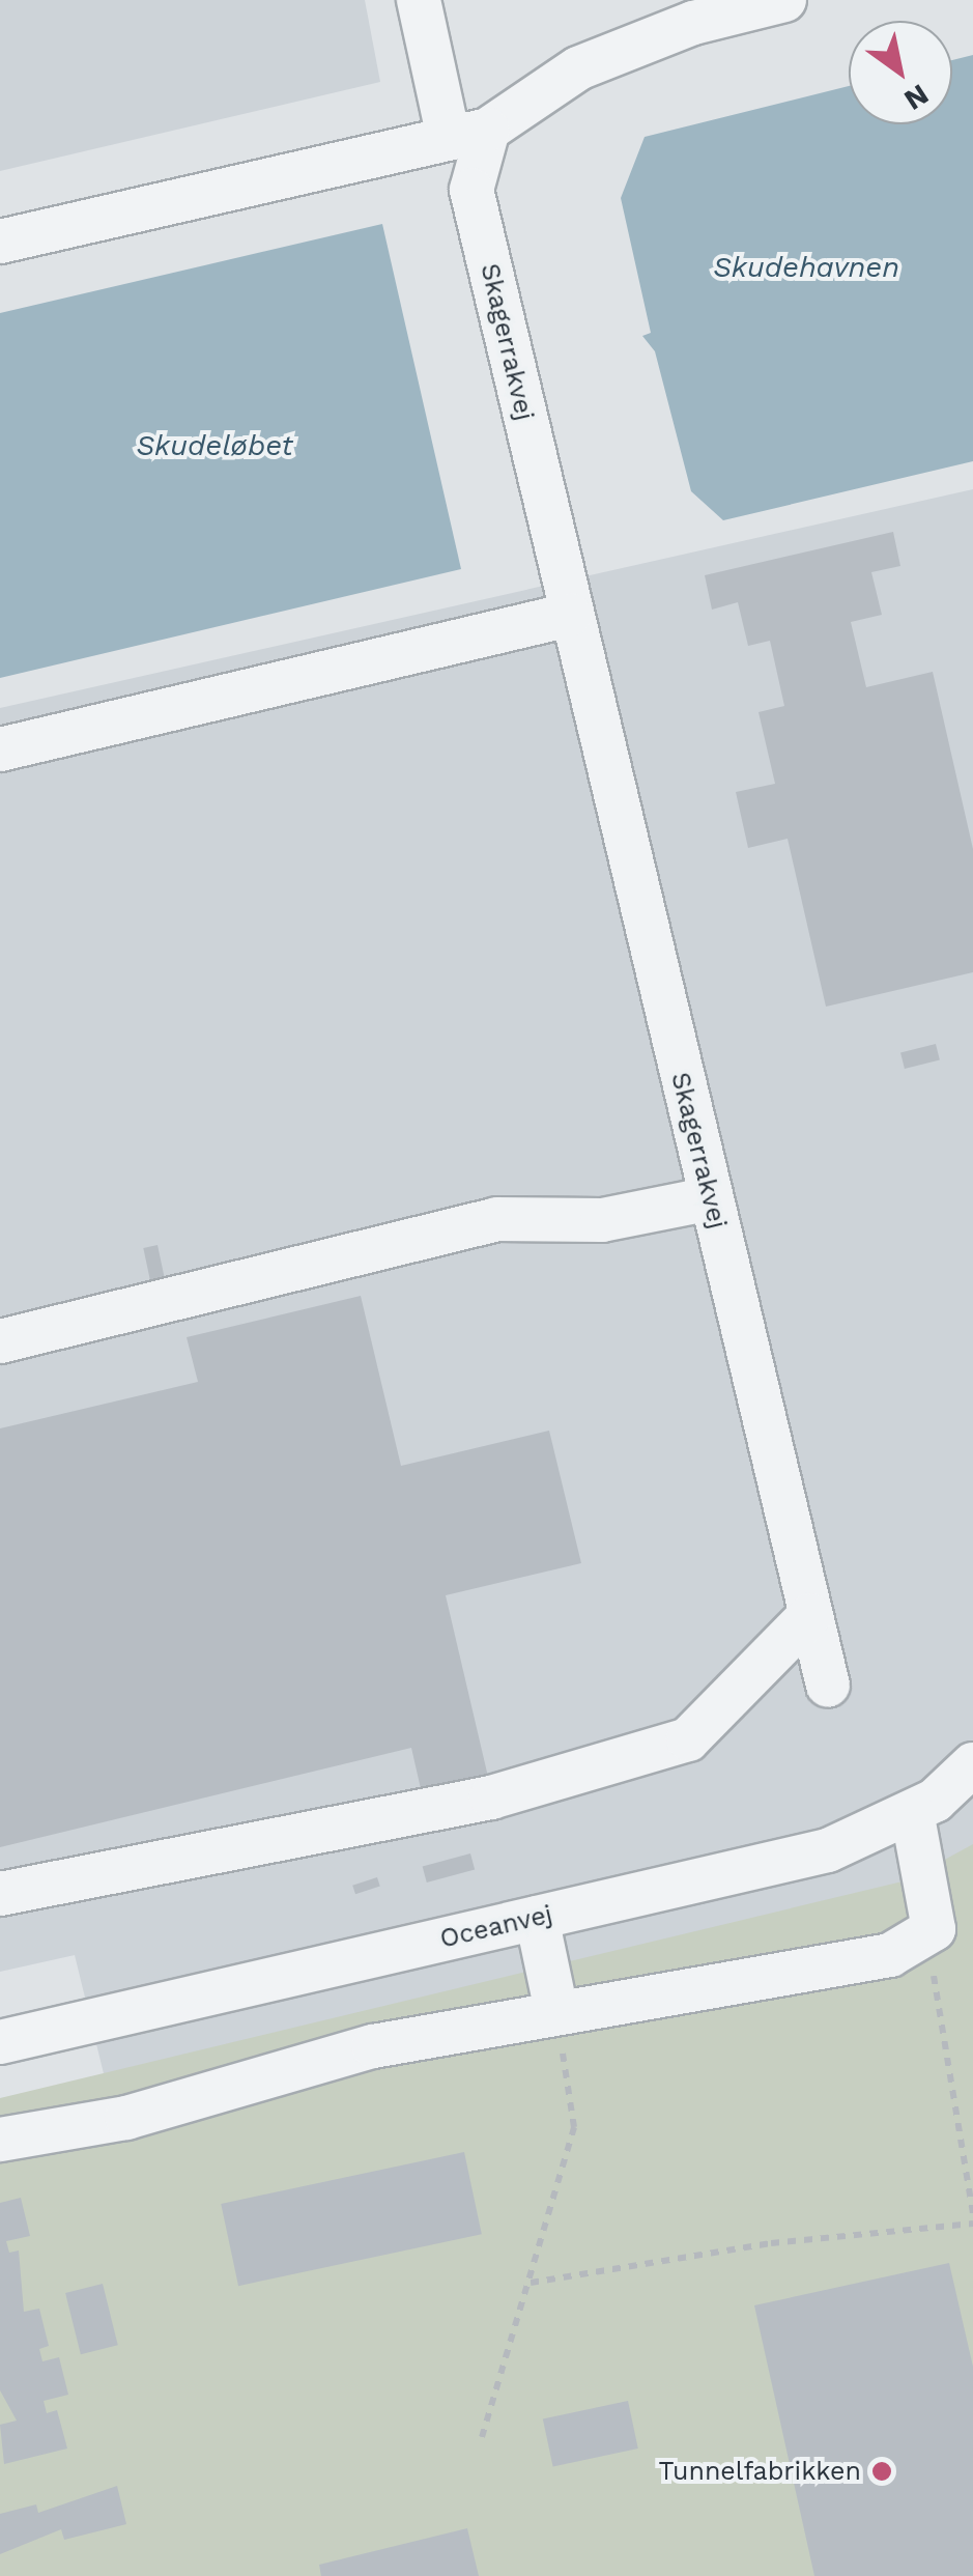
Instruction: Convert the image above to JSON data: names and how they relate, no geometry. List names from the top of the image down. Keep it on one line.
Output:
{"streets":{"street":["Skagerrakvej","Oceanvej"]},"water":["Skudehavnen","Skudeløbet"],"places":["Tunnelfabrikken"],"north":"bottom right"}
